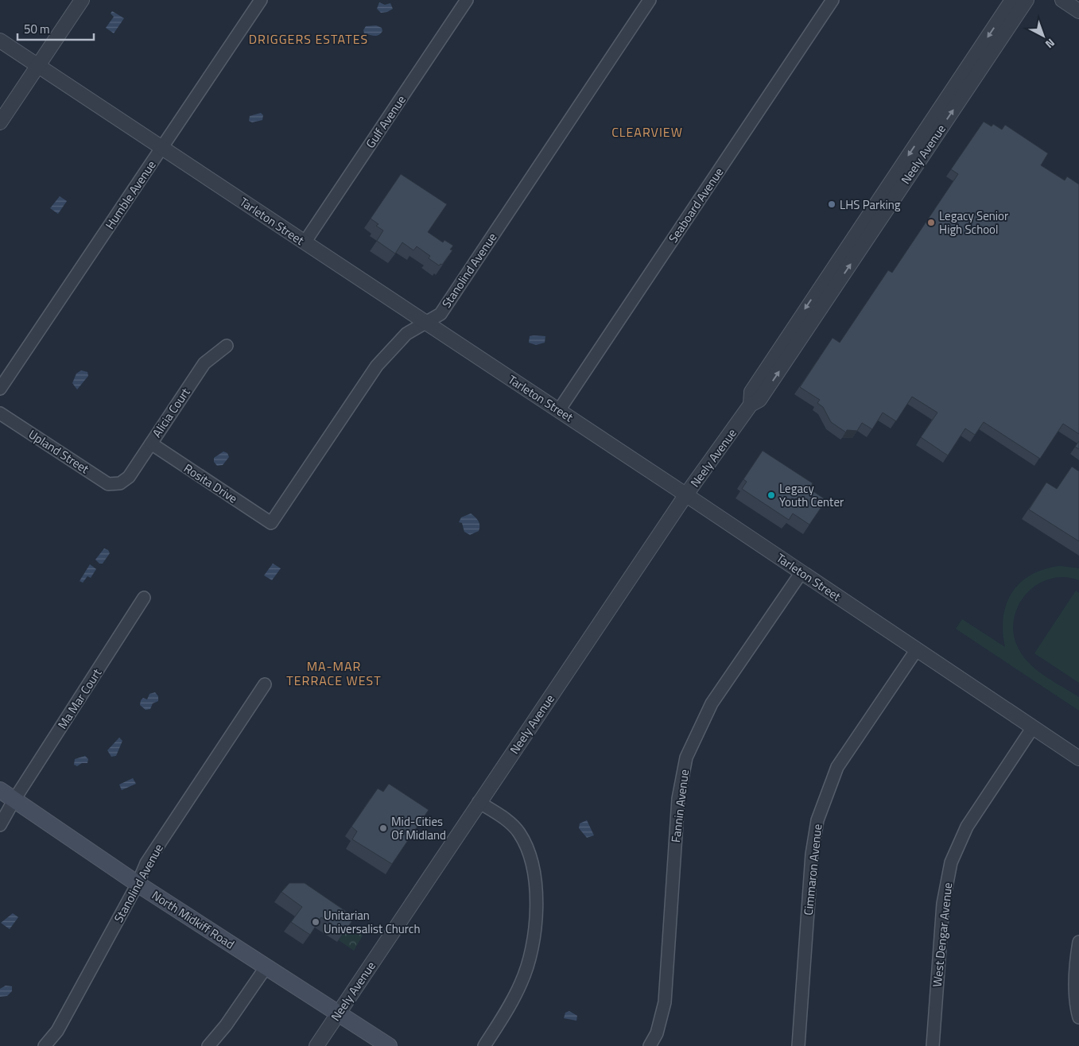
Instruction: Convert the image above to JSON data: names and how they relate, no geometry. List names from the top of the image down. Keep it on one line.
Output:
{"streets":{"main road":["North Midkiff Road"],"street":["Gulf Avenue","Neely Avenue","Humble Avenue","Seaboard Avenue","Tarleton Street","Stanolind Avenue","Alicia Court","Upland Street","Rosita Drive","Ma Mar Court","Fannin Avenue","Cimmaron Avenue","West Dengar Avenue"]},"crossings":[["Gulf Avenue","Tarleton Street"],["Neely Avenue","Tarleton Street"],["Neely Avenue","North Midkiff Road"],["Humble Avenue","Tarleton Street"],["Seaboard Avenue","Tarleton Street"],["Tarleton Street","Stanolind Avenue"],["Tarleton Street","Fannin Avenue"],["Tarleton Street","Cimmaron Avenue"],["Tarleton Street","West Dengar Avenue"],["Stanolind Avenue","Rosita Drive"],["Stanolind Avenue","North Midkiff Road"],["Alicia Court","Upland Street"],["Alicia Court","Rosita Drive"],["Ma Mar Court","North Midkiff Road"]],"districts":["DRIGGERS ESTATES","CLEARVIEW","MA-MAR TERRACE WEST"],"places":["LHS Parking","Legacy Senior High School","Legacy Youth Center","Mid-Cities Of Midland","Unitarian Universalist Church"],"scale_bar":"50 m","north":"bottom right"}
